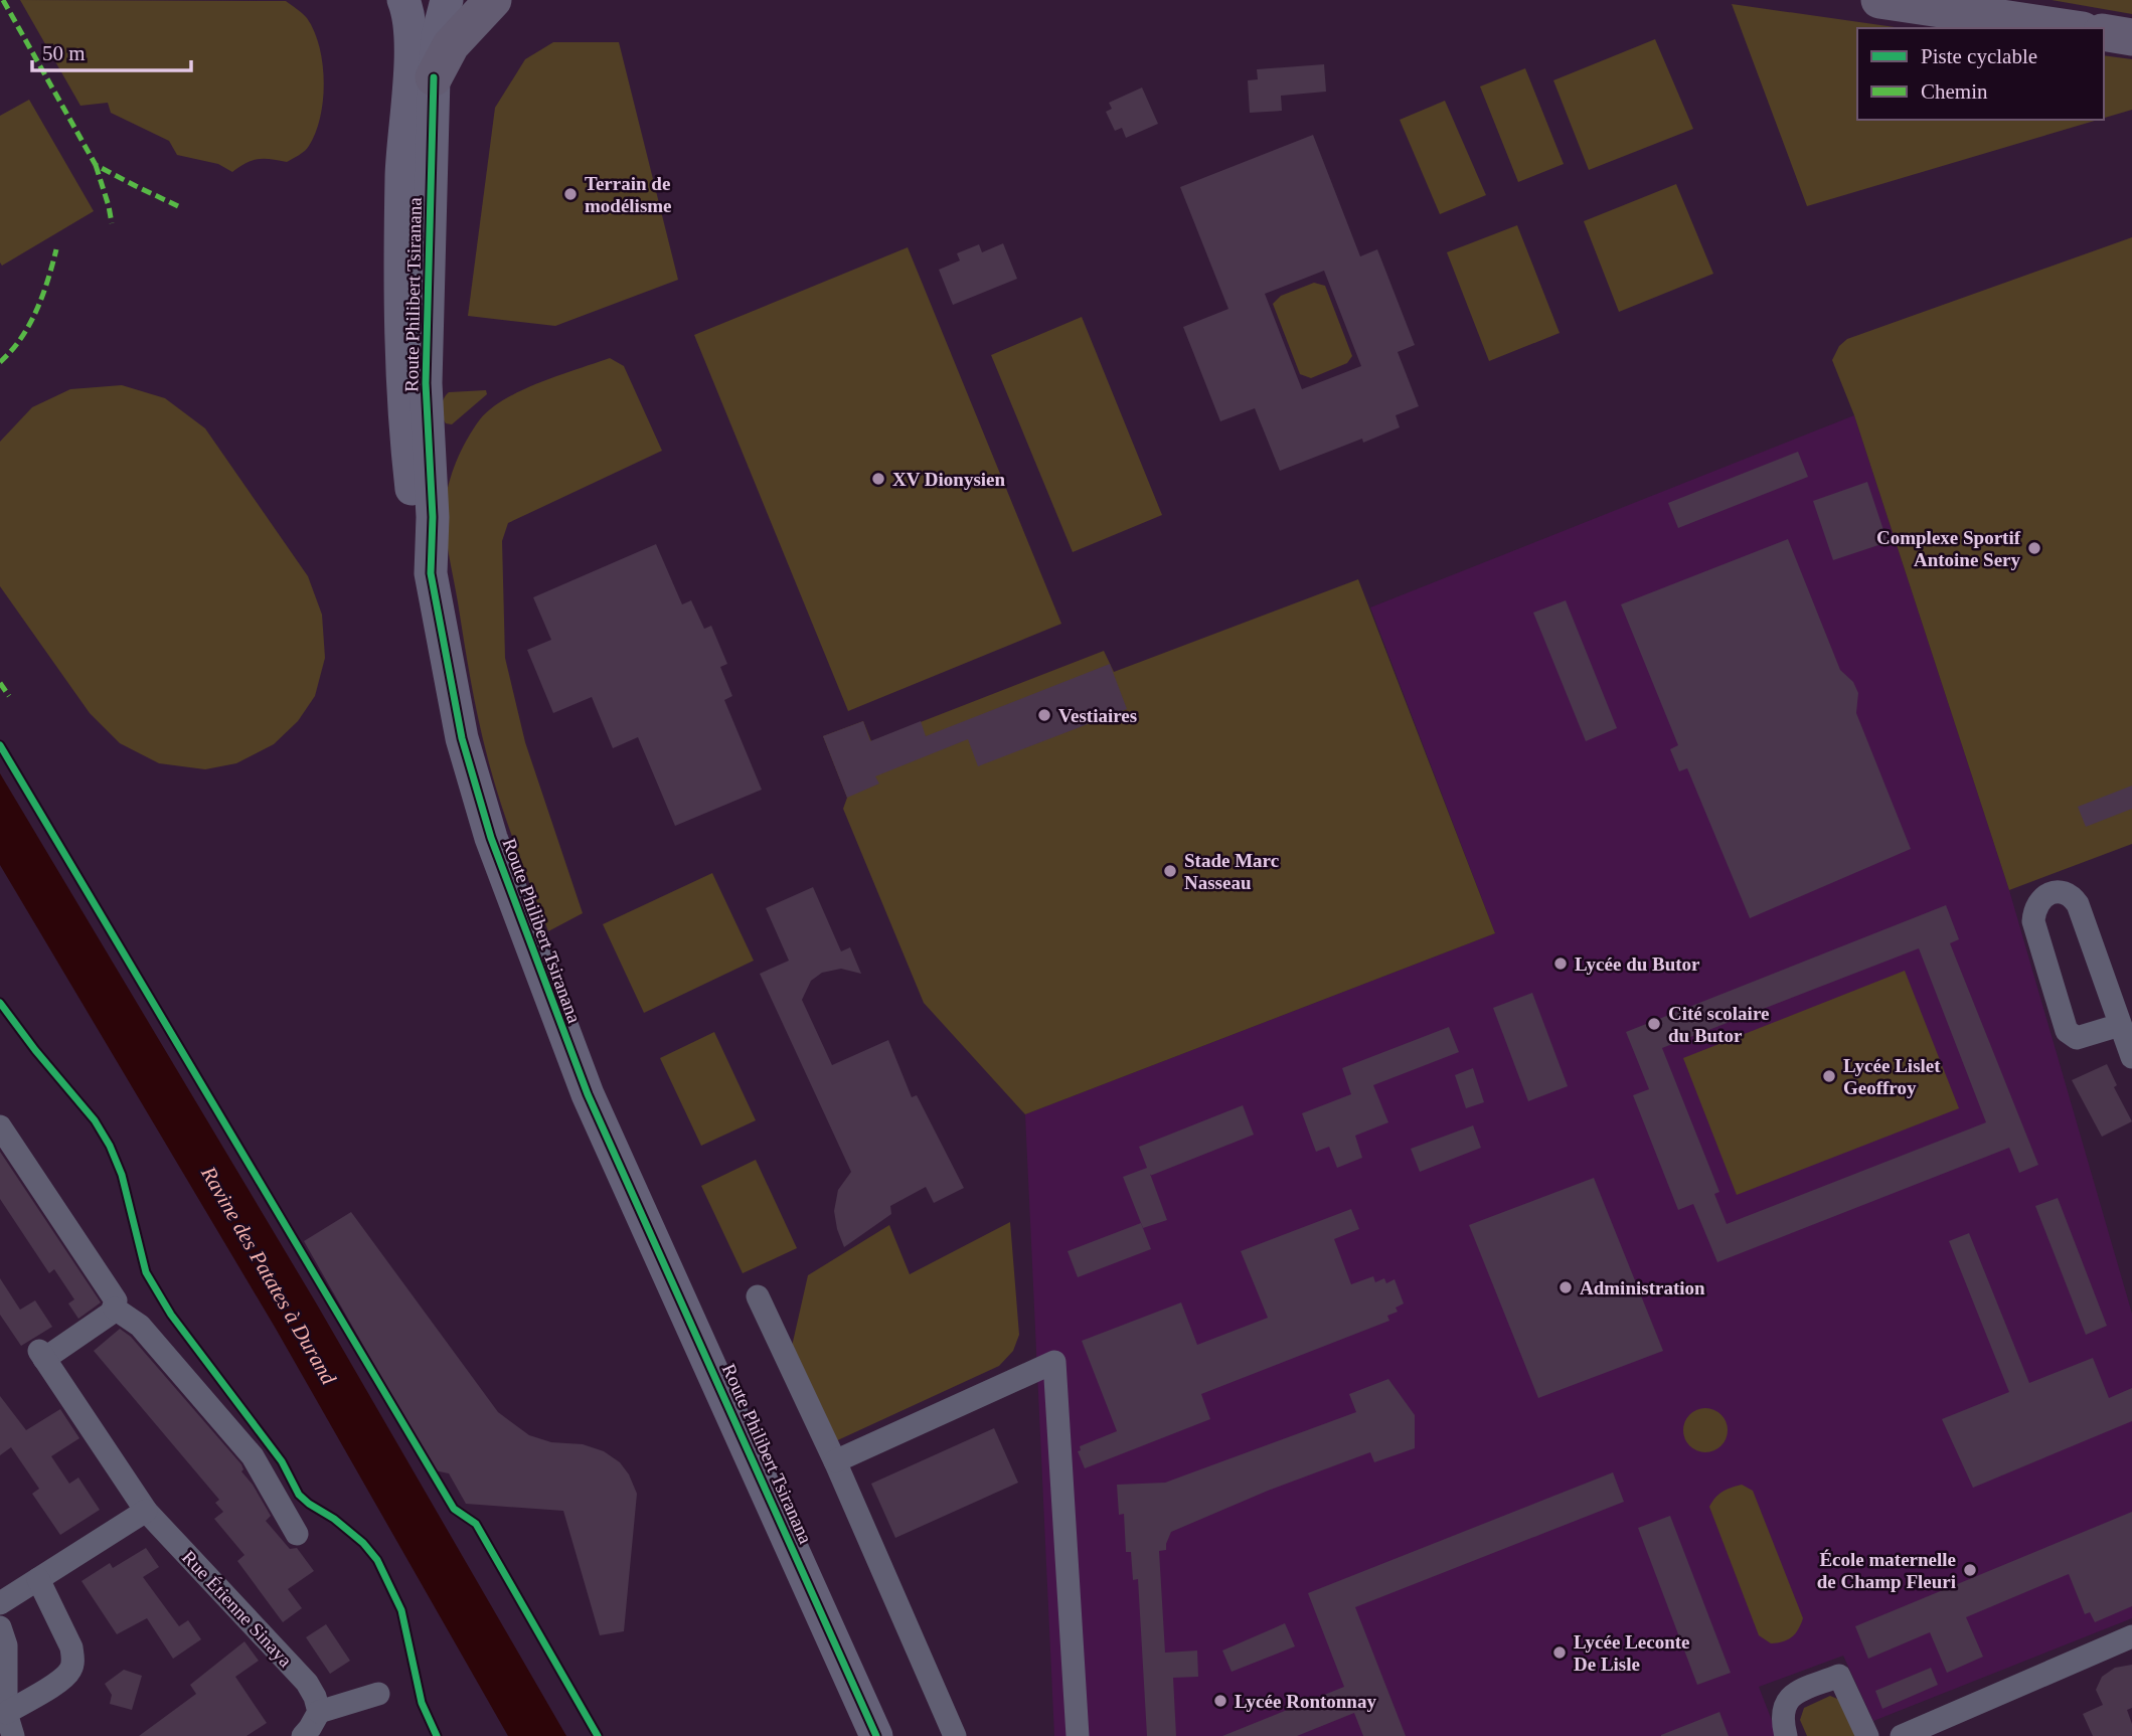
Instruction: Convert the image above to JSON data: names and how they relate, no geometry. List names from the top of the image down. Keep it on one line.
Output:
{"streets":{"main road":["Route Philibert Tsiranana"],"street":["Rue Étienne Sinaya"]},"water":["Ravine des Patates à Durand"],"places":["Terrain de modélisme","XV Dionysien","Complexe Sportif Antoine Sery","Vestiaires","Stade Marc Nasseau","Lycée du Butor","Cité scolaire du Butor","Lycée Lislet Geoffroy","Administration","École maternelle de Champ Fleuri","Lycée Leconte De Lisle","Lycée Rontonnay"],"legend":["Piste cyclable","Chemin"],"scale_bar":"50 m"}
